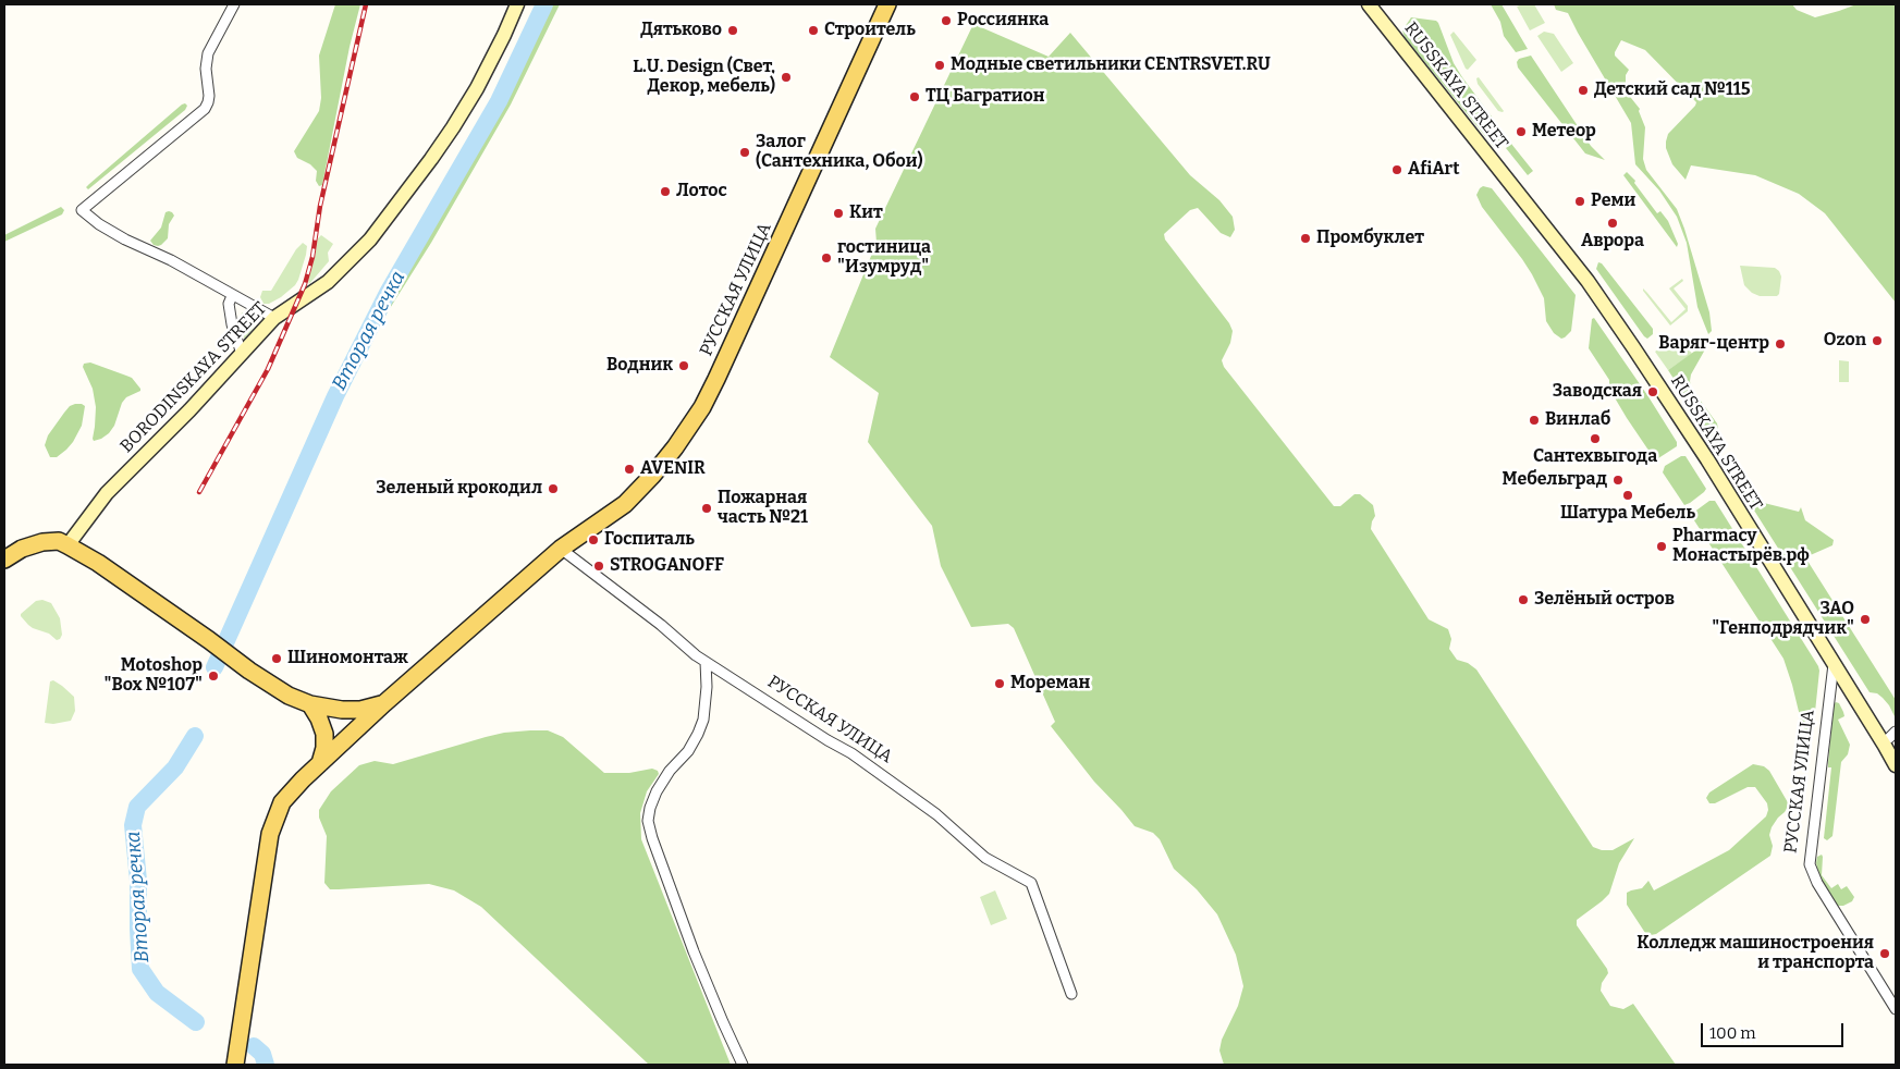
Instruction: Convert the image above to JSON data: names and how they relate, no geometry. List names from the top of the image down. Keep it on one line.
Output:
{"streets":{"main road":["RUSSKAYA STREET","РУССКАЯ УЛИЦА","BORODINSKAYA STREET"]},"crossings":[["RUSSKAYA STREET","РУССКАЯ УЛИЦА"],["РУССКАЯ УЛИЦА","BORODINSKAYA STREET"]],"water":["Вторая речка"],"places":["Россиянка","Дятьково","Строитель","Модные светильники CENTRSVET.RU","L.U. Design (Свет, Декор, мебель)","Детский сад №115","ТЦ Багратион","Метеор","Залог (Сантехника, Обои)","AfiArt","Лотос","Реми","Кит","Аврора","Промбуклет","гостиница \"Изумруд\"","Ozon","Варяг-центр","Водник","Заводская","Винлаб","Сантехвыгода","AVENIR","Мебельград","Зеленый крокодил","Шатура Мебель","Пожарная часть №21","Госпиталь","Pharmacy Монастырёв.рф","STROGANOFF","Зелёный остров","ЗАО \"Генподрядчик\"","Шиномонтаж","Motoshop \"Box №107\"","Мореман","Колледж машиностроения и транспорта"],"scale_bar":"100 m"}
